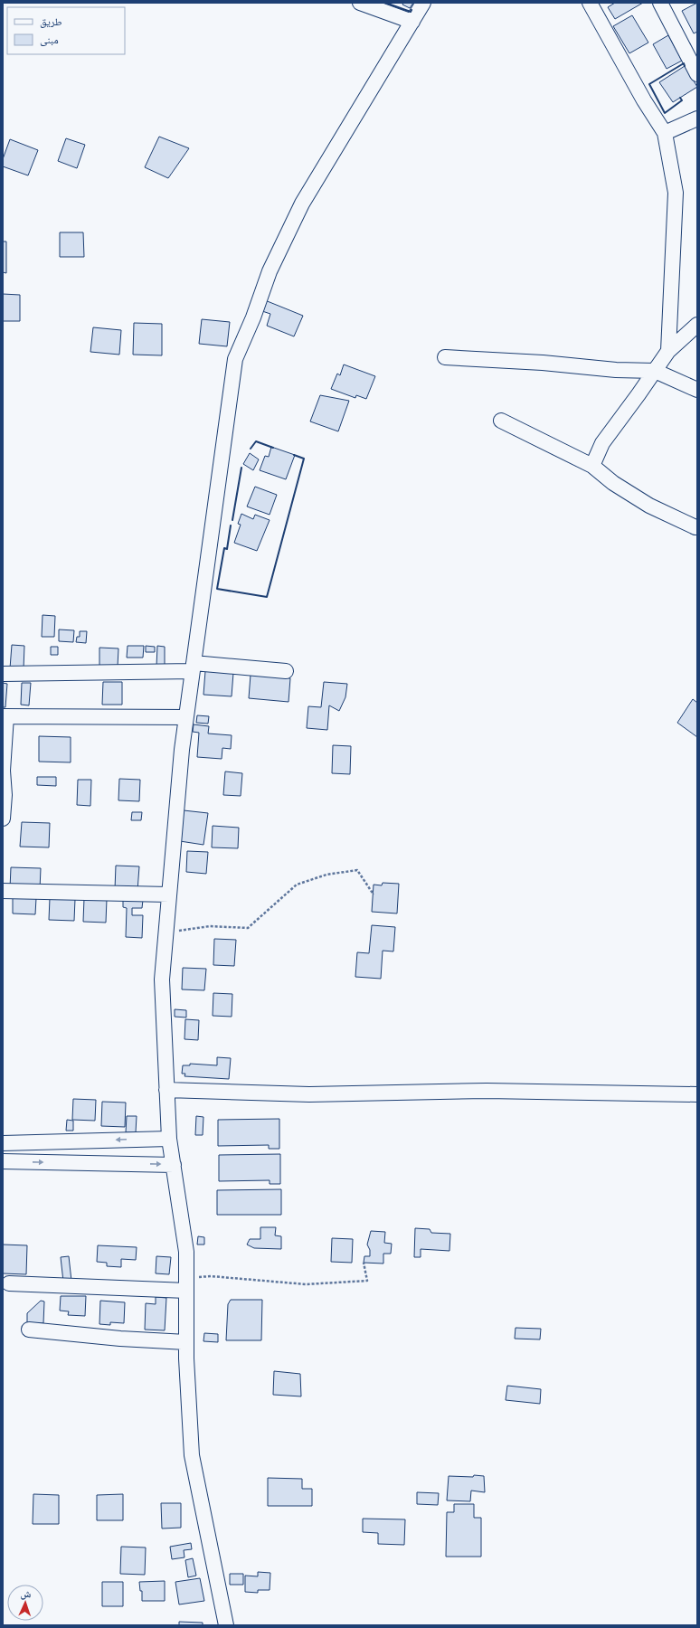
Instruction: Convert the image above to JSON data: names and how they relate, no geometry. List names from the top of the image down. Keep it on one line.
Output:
{"legend":["طريق","مبنى"],"north":"top"}
